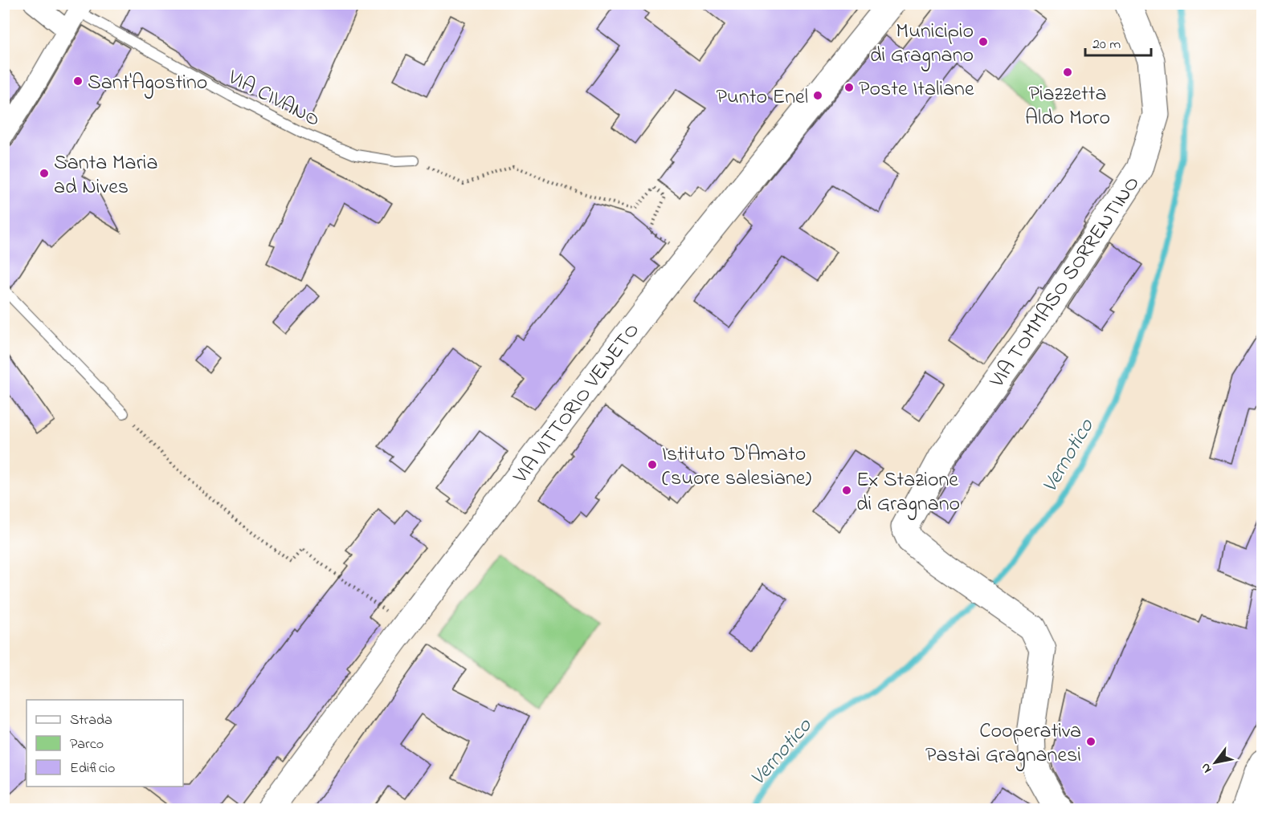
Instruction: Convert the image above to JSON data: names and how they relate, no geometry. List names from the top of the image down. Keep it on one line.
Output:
{"streets":{"street":["VIA TOMMASO SORRENTINO","VIA VITTORIO VENETO"],"lane":["VIA CIVANO"]},"water":["Vernotico"],"places":["Municipio di Gragnano","Piazzetta Aldo Moro","Sant'Agostino","Poste Italiane","Punto Enel","Santa Maria ad Nives","Istituto D'Amato (suore salesiane)","Ex Stazione di Gragnano","Cooperativa Pastai Gragnanesi"],"legend":["Strada","Parco","Edificio"],"scale_bar":"20 m","north":"bottom left"}
